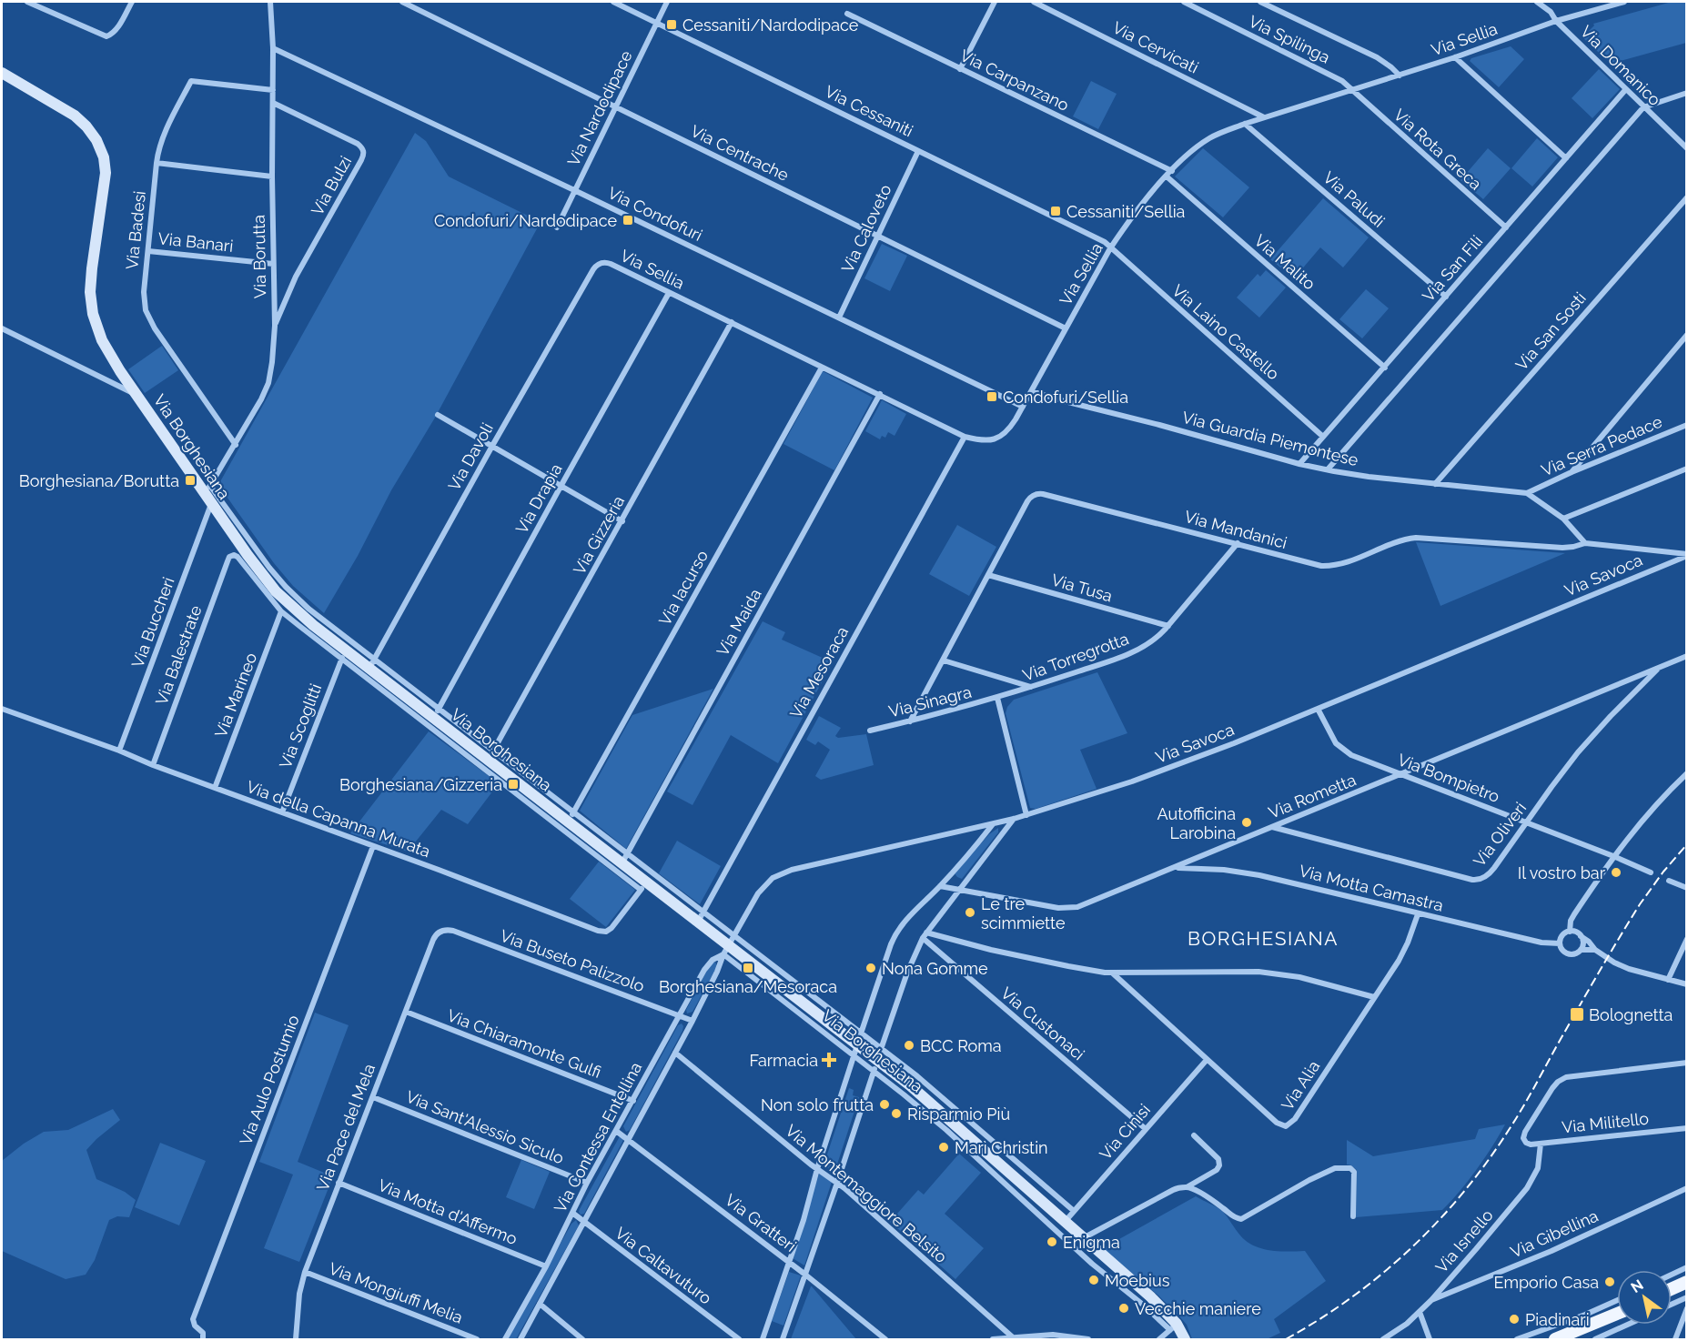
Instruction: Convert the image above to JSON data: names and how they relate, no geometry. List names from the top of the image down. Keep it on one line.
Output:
{"streets":{"street":["Via Spilinga","Via Sellia","Via Cervicati","Via Domanico","Via Carpanzano","Via Nardodipace","Via Cessaniti","Via Rota Greca","Via Centrache","Via Bulzi","Via Paludi","Via Condofuri","Via Caloveto","Via Badesi","Via Banari","Via Borutta","Via Malito","Via San Fili","Via San Sosti","Via Laino Castello","Via Guardia Piemontese","Via Serra Pedace","Via Borghesiana","Via Davoli","Via Drapia","Via Mandanici","Via Gizzeria","Via Savoca","Via Iacurso","Via Tusa","Via Buccheri","Via Maida","Via Balestrate","Via Torregrotta","Via Mesoraca","Via Marineo","Via Sinagra","Via Scoglitti","Via Bompietro","Via Rometta","Via della Capanna Murata","Via Oliveri","Via Motta Camastra","Via Buseto Palizzolo","Via Custonaci","Via Chiaramonte Gulfi","Via Aulo Postumio","Via Alia","Via Militello","Via Pace del Mela","Via Sant'Alessio Siculo","Via Cinisi","Via Contessa Entellina","Via Montemaggiore Belsito","Via Motta d'Affermo","Via Gratteri","Via Gibellina","Via Isnello","Via Caltavuturo","Via Mongiuffi Melia"]},"crossings":[["Via Spilinga","Via Sellia"],["Via Spilinga","Via Rota Greca"],["Via Sellia","Via Cervicati"],["Via Sellia","Via Domanico"],["Via Sellia","Via Carpanzano"],["Via Sellia","Via Cessaniti"],["Via Sellia","Via Rota Greca"],["Via Sellia","Via Centrache"],["Via Sellia","Via Paludi"],["Via Sellia","Via Condofuri"],["Via Sellia","Via Malito"],["Via Sellia","Via Laino Castello"],["Via Sellia","Via Guardia Piemontese"],["Via Sellia","Via Davoli"],["Via Sellia","Via Drapia"],["Via Sellia","Via Gizzeria"],["Via Sellia","Via Iacurso"],["Via Sellia","Via Maida"],["Via Sellia","Via Mesoraca"],["Via Domanico","Via San Fili"],["Via Nardodipace","Via Cessaniti"],["Via Nardodipace","Via Centrache"],["Via Nardodipace","Via Condofuri"],["Via Cessaniti","Via Caloveto"],["Via Cessaniti","Via Laino Castello"],["Via Rota Greca","Via San Fili"],["Via Centrache","Via Caloveto"],["Via Bulzi","Via Borutta"],["Via Paludi","Via San Fili"],["Via Condofuri","Via Caloveto"],["Via Condofuri","Via Borutta"],["Via Badesi","Via Banari"],["Via Badesi","Via Borutta"],["Via Banari","Via Borutta"],["Via Borutta","Via Borghesiana"],["Via Borutta","Via Buccheri"],["Via Malito","Via San Fili"],["Via San Fili","Via Laino Castello"],["Via San Fili","Via Guardia Piemontese"],["Via San Sosti","Via Guardia Piemontese"],["Via Guardia Piemontese","Via Serra Pedace"],["Via Guardia Piemontese","Via Mandanici"],["Via Borghesiana","Via Davoli"],["Via Borghesiana","Via Drapia"],["Via Borghesiana","Via Gizzeria"],["Via Borghesiana","Via Savoca"],["Via Borghesiana","Via Iacurso"],["Via Borghesiana","Via Buccheri"],["Via Borghesiana","Via Maida"],["Via Borghesiana","Via Balestrate"],["Via Borghesiana","Via Mesoraca"],["Via Borghesiana","Via Marineo"],["Via Borghesiana","Via Scoglitti"],["Via Borghesiana","Via della Capanna Murata"],["Via Borghesiana","Via Cinisi"],["Via Borghesiana","Via Contessa Entellina"],["Via Mandanici","Via Savoca"],["Via Mandanici","Via Tusa"],["Via Mandanici","Via Torregrotta"],["Via Mandanici","Via Sinagra"],["Via Savoca","Via Bompietro"],["Via Savoca","Via Contessa Entellina"],["Via Tusa","Via Torregrotta"],["Via Buccheri","Via della Capanna Murata"],["Via Balestrate","Via della Capanna Murata"],["Via Torregrotta","Via Sinagra"],["Via Marineo","Via della Capanna Murata"],["Via Scoglitti","Via della Capanna Murata"],["Via Bompietro","Via Rometta"],["Via Bompietro","Via Oliveri"],["Via Rometta","Via Oliveri"],["Via Rometta","Via Motta Camastra"],["Via della Capanna Murata","Via Aulo Postumio"],["Via Motta Camastra","Via Alia"],["Via Buseto Palizzolo","Via Pace del Mela"],["Via Buseto Palizzolo","Via Contessa Entellina"],["Via Custonaci","Via Cinisi"],["Via Chiaramonte Gulfi","Via Pace del Mela"],["Via Chiaramonte Gulfi","Via Contessa Entellina"],["Via Alia","Via Cinisi"],["Via Militello","Via Isnello"],["Via Pace del Mela","Via Sant'Alessio Siculo"],["Via Pace del Mela","Via Motta d'Affermo"],["Via Pace del Mela","Via Mongiuffi Melia"],["Via Sant'Alessio Siculo","Via Contessa Entellina"],["Via Contessa Entellina","Via Montemaggiore Belsito"],["Via Contessa Entellina","Via Motta d'Affermo"],["Via Contessa Entellina","Via Gratteri"],["Via Contessa Entellina","Via Caltavuturo"],["Via Gibellina","Via Isnello"]],"districts":["BORGHESIANA"],"places":{"transit":["Cessaniti/Nardodipace","Cessaniti/Sellia","Condofuri/Nardodipace","Condofuri/Sellia","Borghesiana/Borutta","Borghesiana/Gizzeria","Borghesiana/Mesoraca","Bolognetta"],"other":["Autofficina Larobina","Il vostro bar","Le tre scimmiette","Nona Gomme","BCC Roma","Non solo frutta","Risparmio Più","Marì Christin","Enigma","Moebius","Emporio Casa","Vecchie maniere","Piadinari"],"health":["Farmacia"]},"north":"top left"}
